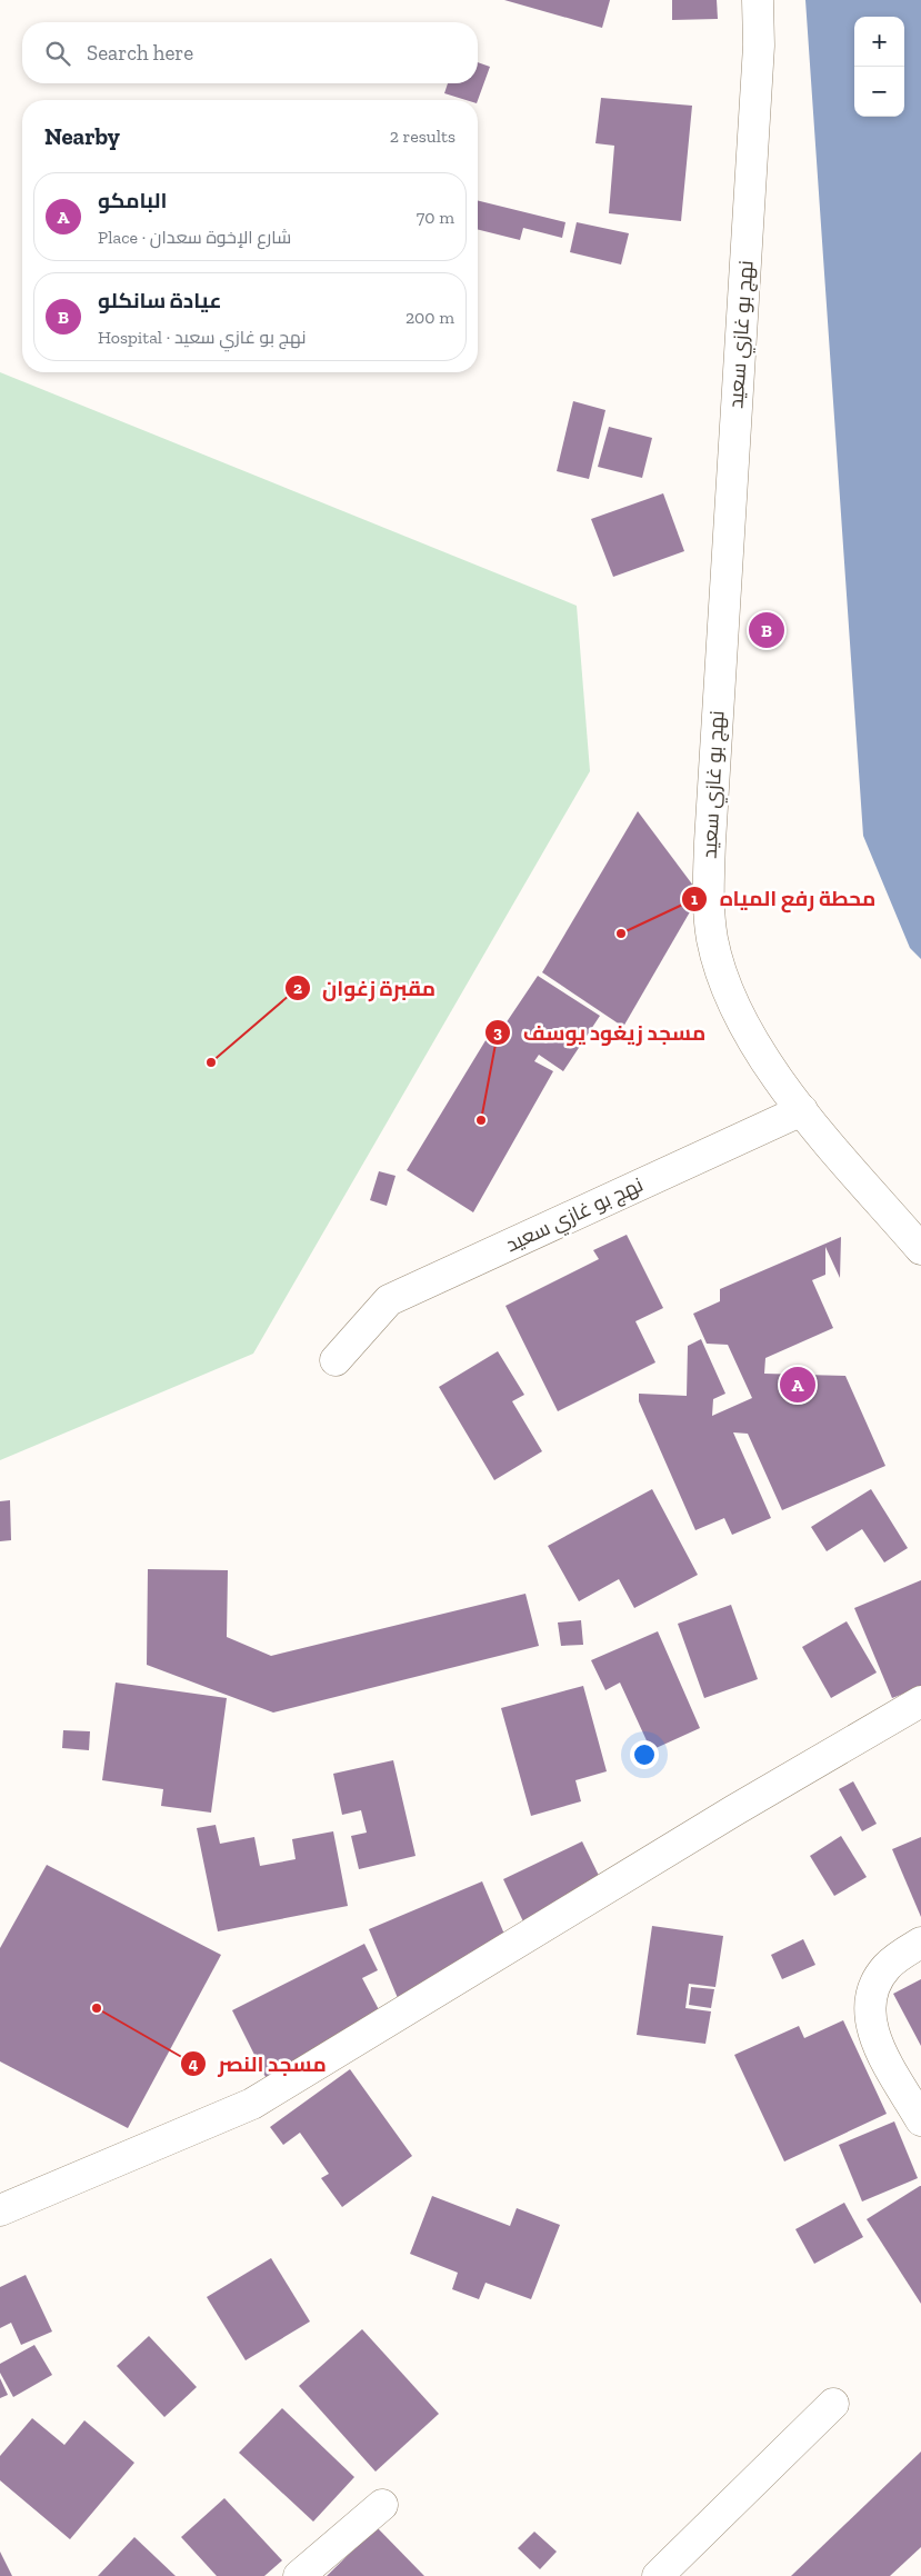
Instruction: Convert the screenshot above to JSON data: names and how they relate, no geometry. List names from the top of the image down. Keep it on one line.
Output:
{"streets":{"street":["نهج بو غازي سعيد"]},"places":["محطة رفع المياه","مقبرة زغوان","مسجد زيغود يوسف","مسجد النصر"],"page":{"map_buttons":["+","−"],"search":"Search here","heading":["Nearby","2 results"],"list":[{"mark":"A","name":"البامكو","note":"Place · شارع الإخوة سعدان","value":"70 m"},{"mark":"B","name":"عيادة سانكلو","note":"Hospital · نهج بو غازي سعيد","value":"200 m"}],"pins":["B","A"]}}
